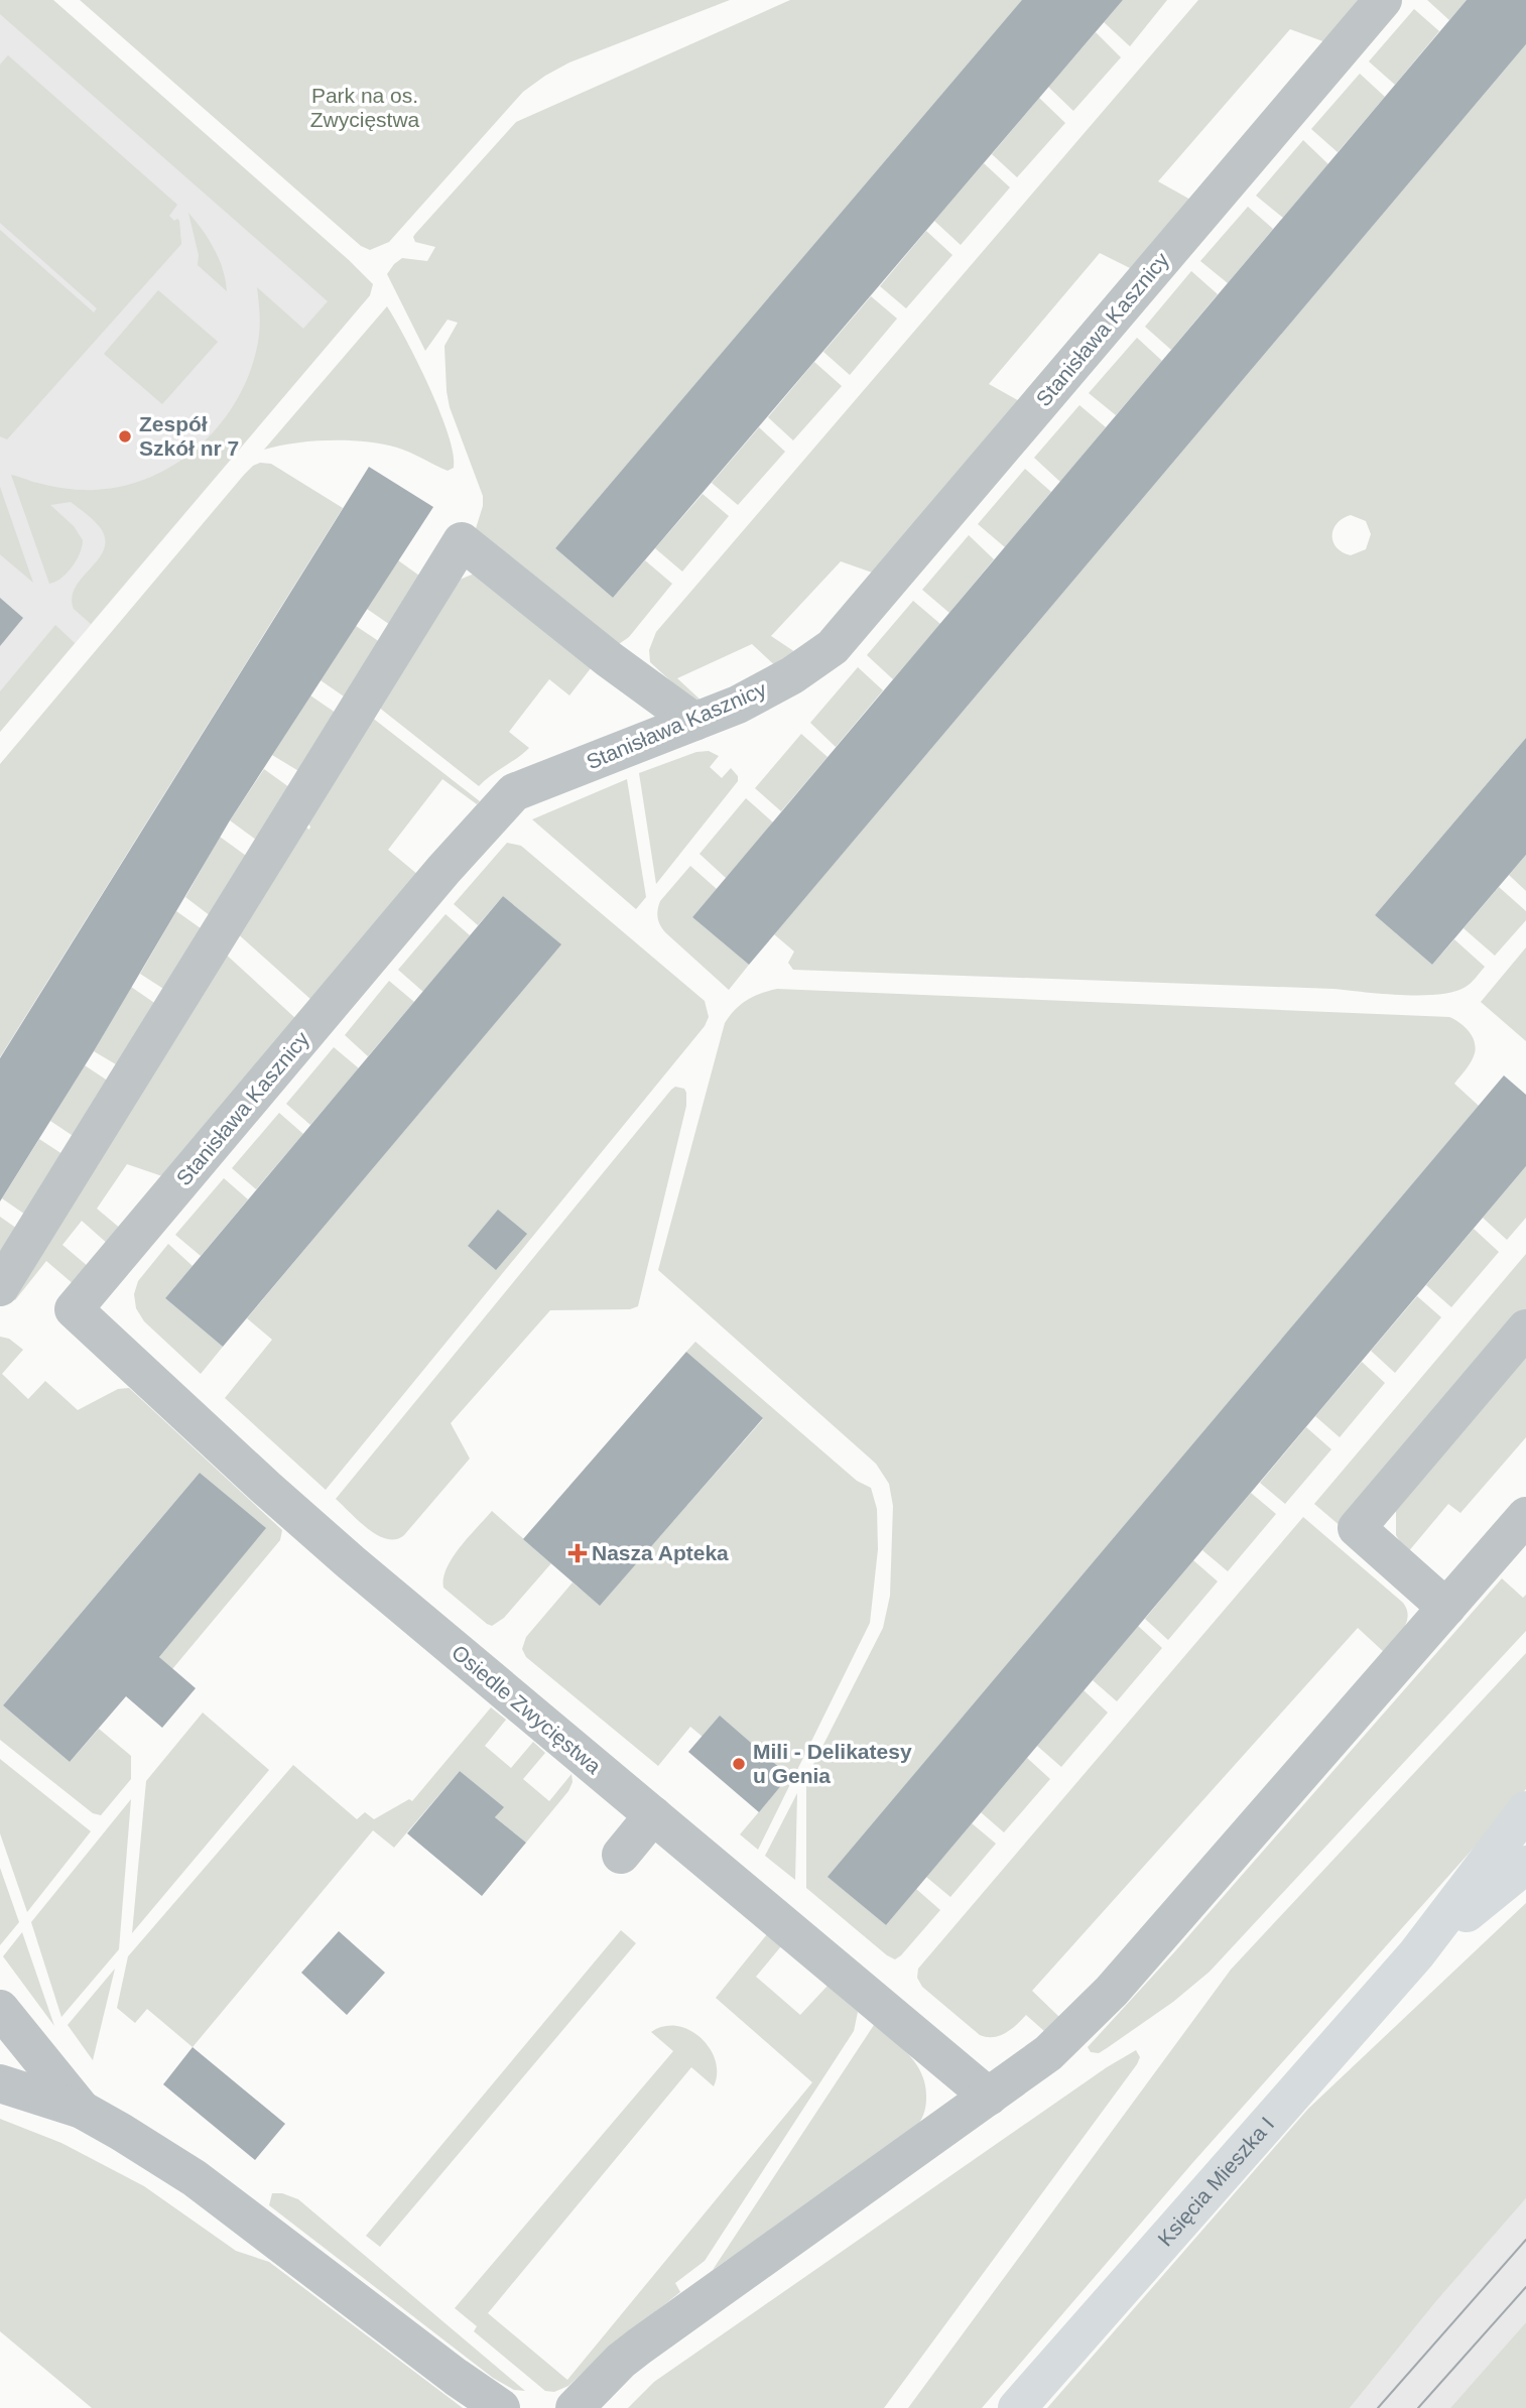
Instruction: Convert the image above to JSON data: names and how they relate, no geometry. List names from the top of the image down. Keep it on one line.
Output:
{"streets":{"street":["Stanisława Kasznicy","Osiedle Zwycięstwa","Księcia Mieszka I"]},"crossings":[["Stanisława Kasznicy","Osiedle Zwycięstwa"]],"parks":["Park na os. Zwycięstwa"],"places":{"other":["Zespół Szkół nr 7","Mili - Delikatesy u Genia"],"health":["Nasza Apteka"]}}
